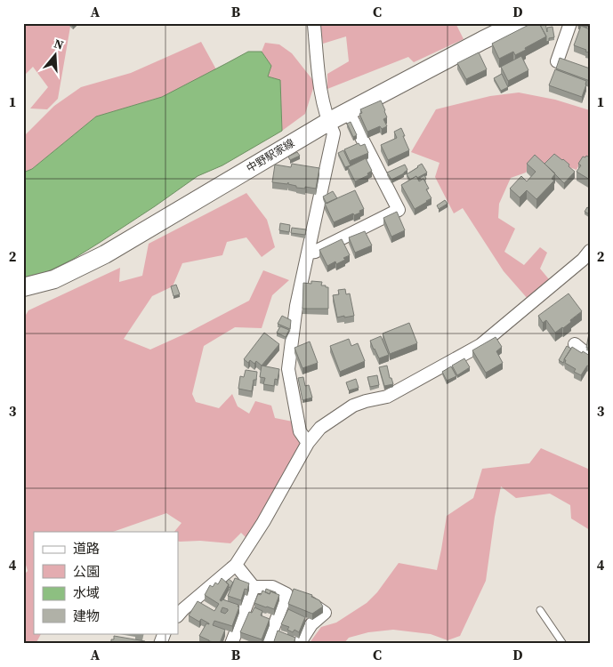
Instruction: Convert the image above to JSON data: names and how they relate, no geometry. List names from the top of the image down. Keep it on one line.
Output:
{"streets":{"main road":["中野駅家線"]},"legend":["道路","公園","水域","建物"],"north":"top","grid":{"columns":["A","B","C","D"],"rows":["1","2","3","4"]}}
